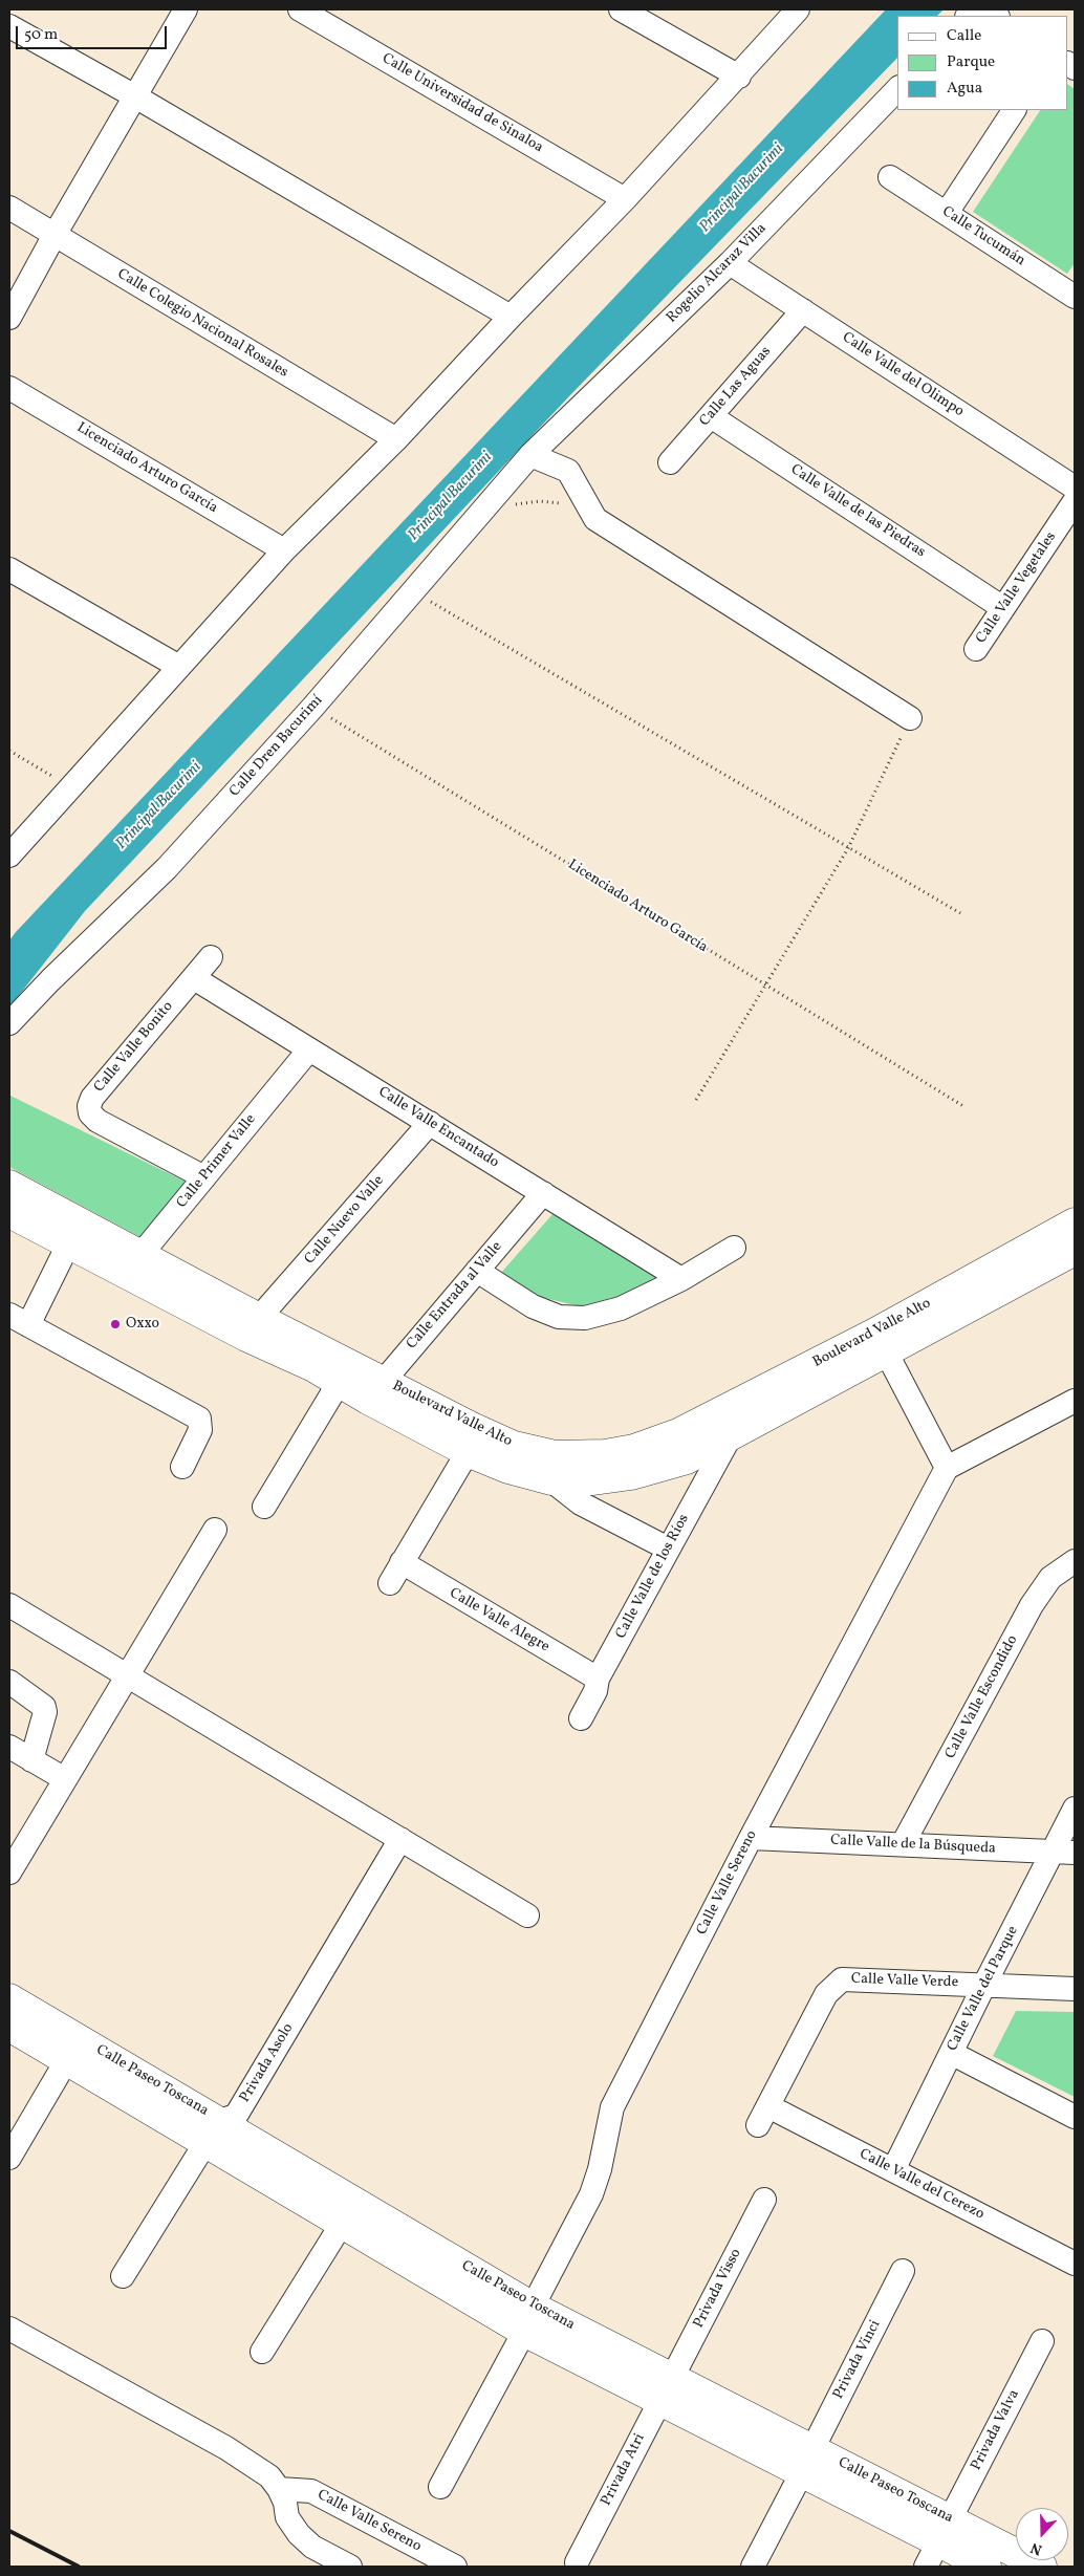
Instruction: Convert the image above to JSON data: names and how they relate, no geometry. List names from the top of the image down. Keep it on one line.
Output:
{"streets":{"street":["Calle Universidad de Sinaloa","Calle Tucumán","Rogelio Alcaraz Villa","Calle Colegio Nacional Rosales","Calle Valle del Olimpo","Calle Las Aguas","Licenciado Arturo García","Calle Valle de las Piedras","Calle Valle Vegetales","Calle Dren Bacurimí","Calle Valle Bonito","Calle Valle Encantado","Calle Primer Valle","Calle Nuevo Valle","Calle Entrada al Valle","Boulevard Valle Alto","Calle Valle de los Ríos","Calle Valle Alegre","Calle Valle Escondido","Calle Valle de la Búsqueda","Calle Valle Sereno","Calle Valle Verde","Calle Valle del Parque","Privada Asolo","Calle Paseo Toscana","Calle Valle del Cerezo","Privada Visso","Privada Vinci","Privada Valva","Privada Atri"]},"crossings":[["Rogelio Alcaraz Villa","Calle Valle del Olimpo"],["Rogelio Alcaraz Villa","Calle Dren Bacurimí"],["Calle Valle del Olimpo","Calle Las Aguas"],["Calle Las Aguas","Calle Valle de las Piedras"],["Licenciado Arturo García","Calle Dren Bacurimí"],["Calle Valle de las Piedras","Calle Valle Vegetales"],["Calle Valle Bonito","Calle Valle Encantado"],["Calle Valle Bonito","Calle Primer Valle"],["Calle Valle Encantado","Calle Primer Valle"],["Calle Valle Encantado","Calle Nuevo Valle"],["Calle Valle Encantado","Calle Entrada al Valle"],["Calle Primer Valle","Boulevard Valle Alto"],["Calle Nuevo Valle","Boulevard Valle Alto"],["Calle Entrada al Valle","Boulevard Valle Alto"],["Boulevard Valle Alto","Calle Valle de los Ríos"],["Boulevard Valle Alto","Calle Valle Alegre"],["Calle Valle de los Ríos","Calle Valle Alegre"],["Calle Valle Escondido","Calle Valle de la Búsqueda"],["Calle Valle de la Búsqueda","Calle Valle Sereno"],["Calle Valle de la Búsqueda","Calle Valle del Parque"],["Calle Valle Sereno","Calle Paseo Toscana"],["Calle Valle Verde","Calle Valle del Parque"],["Calle Valle Verde","Calle Valle del Cerezo"],["Calle Valle del Parque","Calle Valle del Cerezo"],["Privada Asolo","Calle Paseo Toscana"],["Calle Paseo Toscana","Privada Visso"],["Calle Paseo Toscana","Privada Vinci"],["Calle Paseo Toscana","Privada Valva"],["Calle Paseo Toscana","Privada Atri"],["Privada Visso","Privada Atri"]],"water":["Principal Bacurimi"],"places":["Oxxo"],"legend":["Calle","Parque","Agua"],"scale_bar":"50 m","north":"bottom"}
